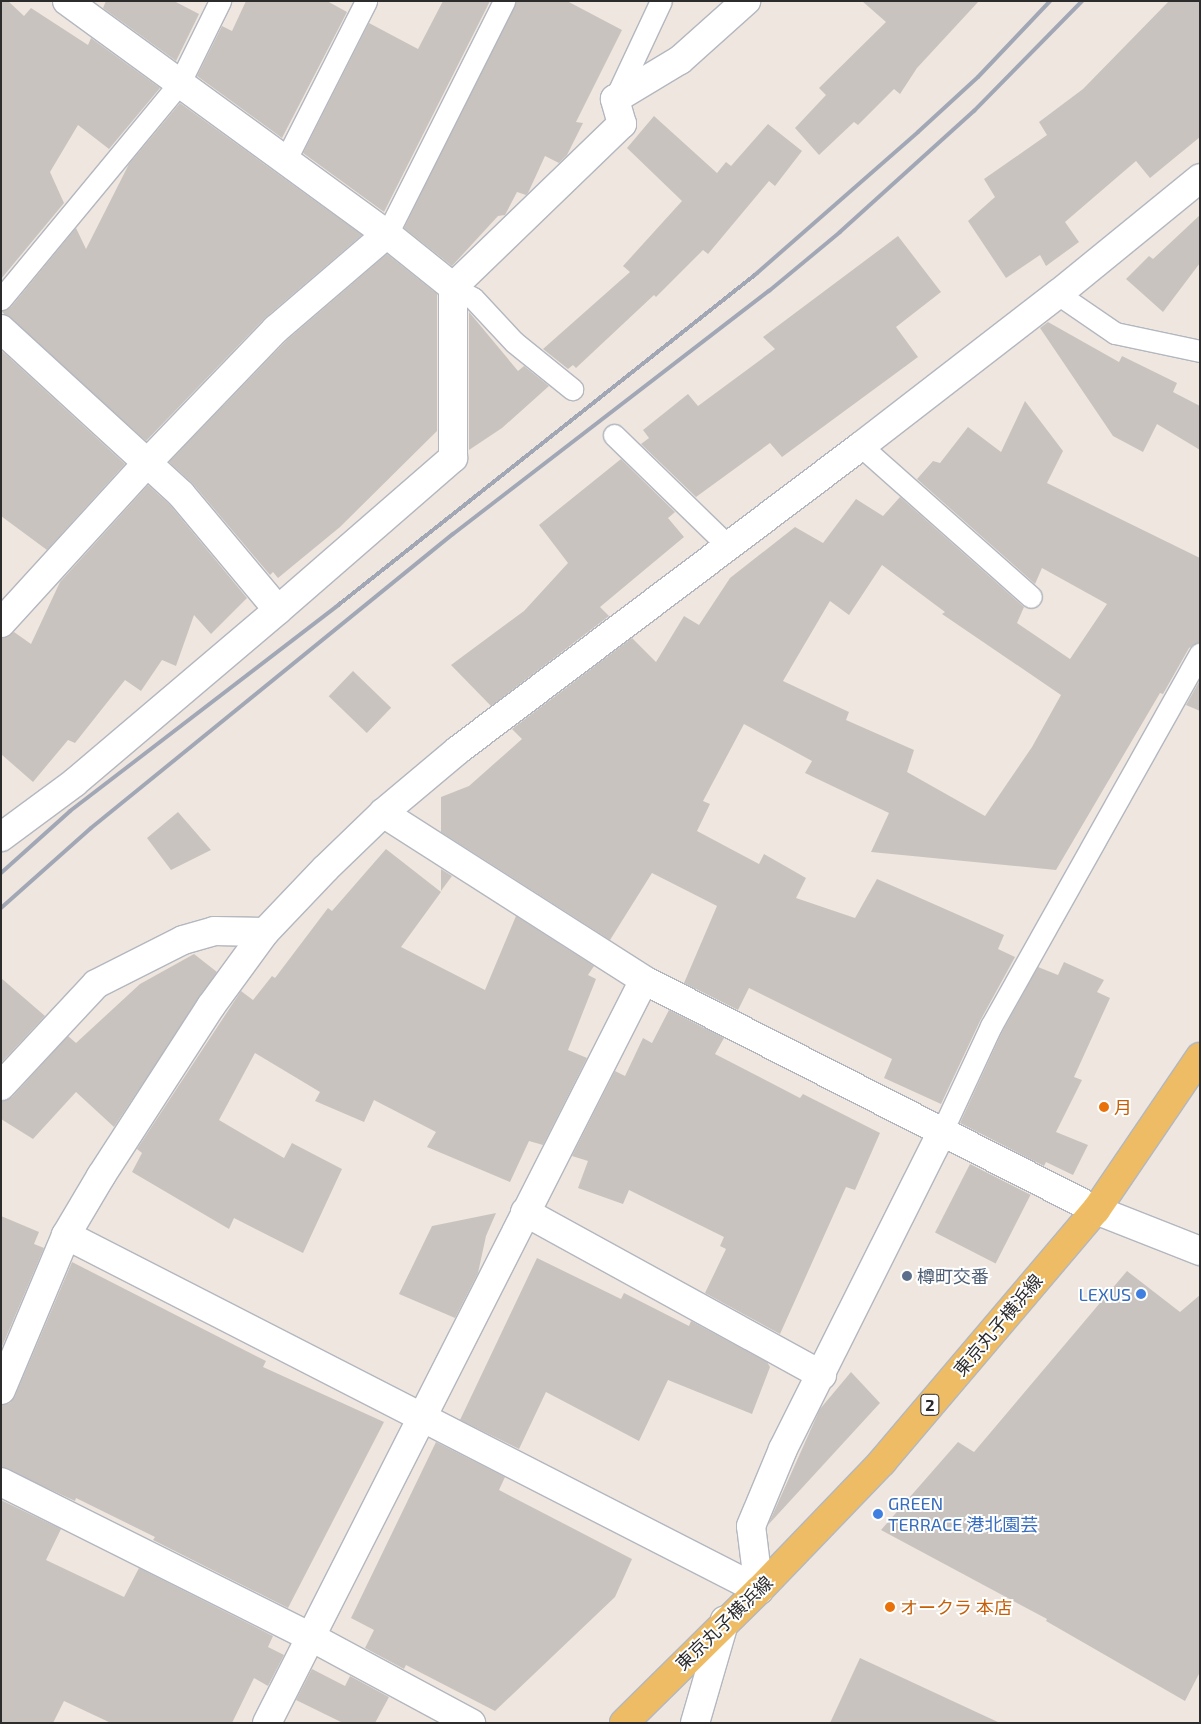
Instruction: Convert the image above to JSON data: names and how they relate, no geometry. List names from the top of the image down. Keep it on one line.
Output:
{"streets":{"main road":["東京丸子横浜線","2"]},"places":["月","樽町交番","LEXUS","GREEN TERRACE 港北園芸","オークラ 本店"]}
